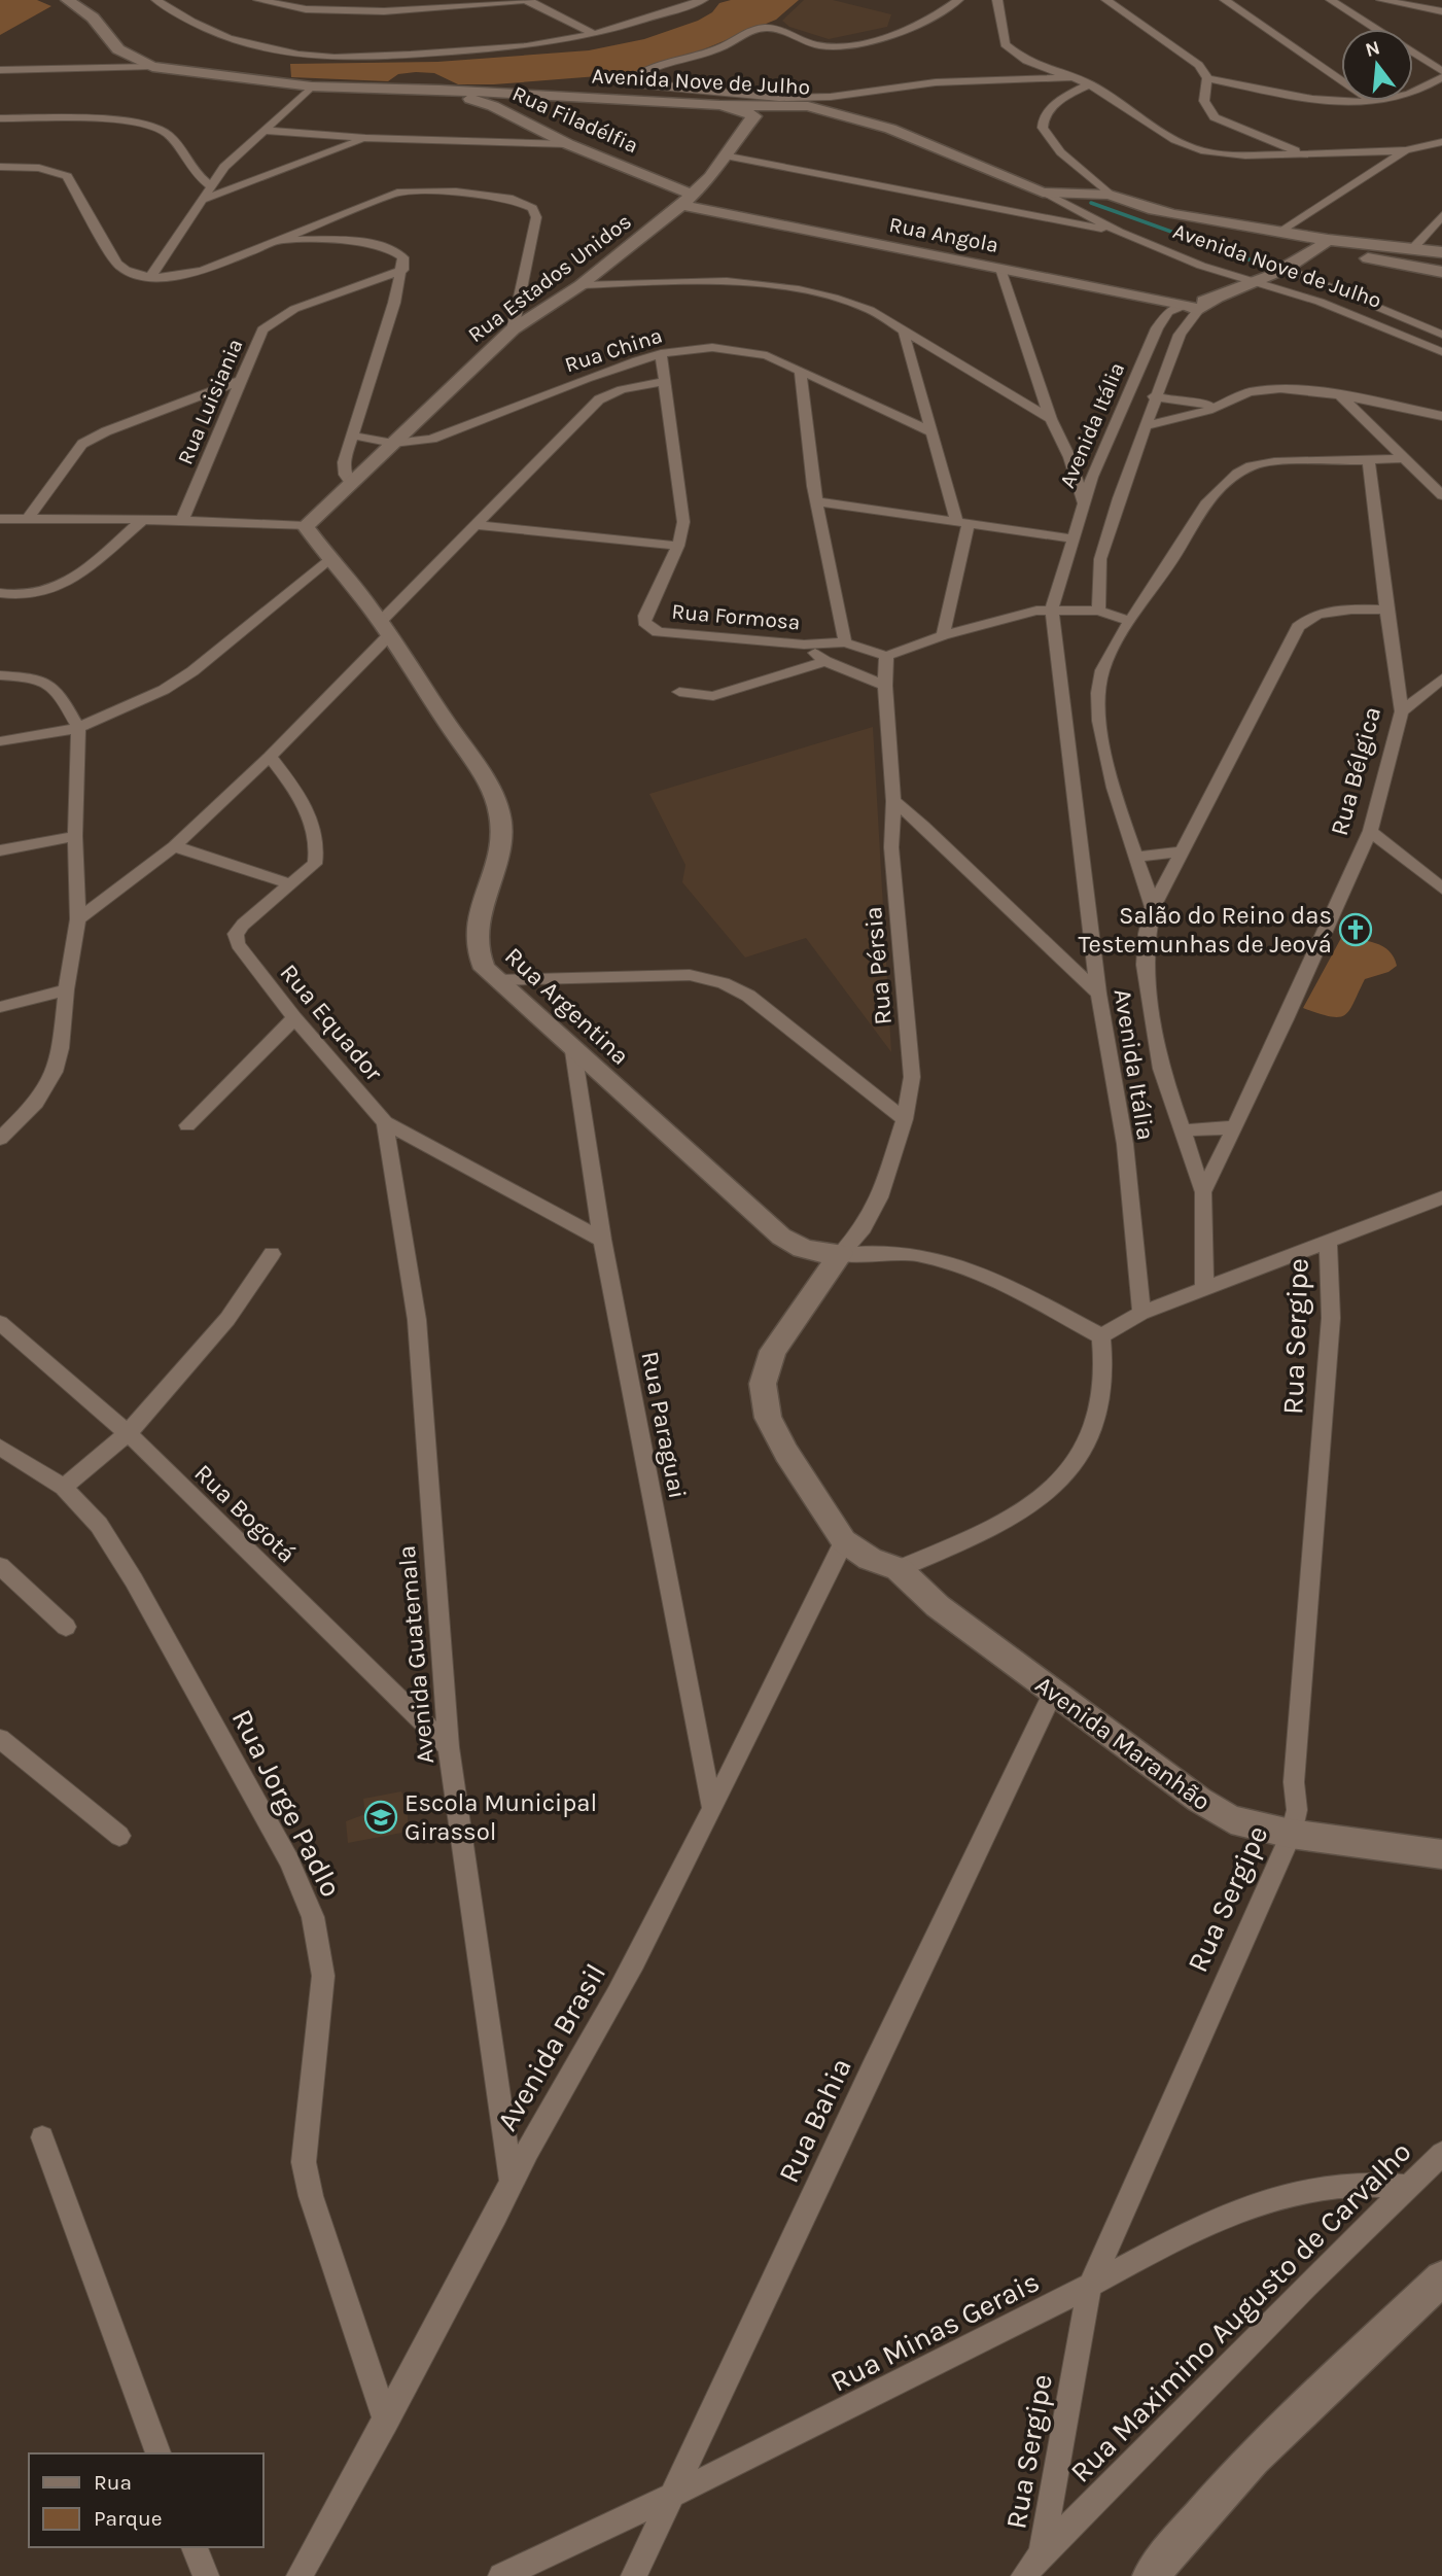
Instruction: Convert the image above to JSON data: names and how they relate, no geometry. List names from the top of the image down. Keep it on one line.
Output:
{"streets":{"main road":["Avenida Nove de Julho","Rua Filadélfia","Rua Angola","Rua Estados Unidos","Avenida Itália","Rua Argentina","Avenida Maranhão"],"street":["Rua China","Rua Luisiania","Rua Formosa","Rua Bélgica","Rua Pérsia","Rua Equador","Rua Sergipe","Rua Paraguai","Rua Bogotá","Avenida Guatemala","Rua Jorge Padlo","Avenida Brasil","Rua Bahia","Rua Maximino Augusto de Carvalho","Rua Minas Gerais"]},"crossings":[["Avenida Nove de Julho","Rua Filadélfia"],["Avenida Nove de Julho","Rua Estados Unidos"],["Avenida Nove de Julho","Avenida Itália"],["Rua Filadélfia","Rua Angola"],["Rua Filadélfia","Rua Estados Unidos"],["Rua Angola","Rua Estados Unidos"],["Rua Angola","Avenida Itália"],["Rua Estados Unidos","Rua China"],["Rua Estados Unidos","Rua Argentina"],["Rua China","Rua Formosa"],["Rua Formosa","Rua Pérsia"],["Rua Pérsia","Rua Argentina"],["Rua Argentina","Rua Paraguai"],["Rua Equador","Rua Paraguai"],["Rua Equador","Avenida Guatemala"],["Rua Sergipe","Avenida Maranhão"],["Rua Sergipe","Rua Maximino Augusto de Carvalho"],["Rua Sergipe","Rua Minas Gerais"],["Rua Paraguai","Avenida Brasil"],["Rua Bogotá","Avenida Guatemala"],["Avenida Guatemala","Avenida Brasil"],["Avenida Maranhão","Avenida Brasil"],["Avenida Maranhão","Rua Bahia"],["Rua Jorge Padlo","Avenida Brasil"],["Rua Bahia","Rua Minas Gerais"],["Rua Maximino Augusto de Carvalho","Rua Minas Gerais"]],"places":{"church":["Salão do Reino das Testemunhas de Jeová"],"school or university":["Escola Municipal Girassol"]},"legend":["Rua","Parque"],"north":"top"}
